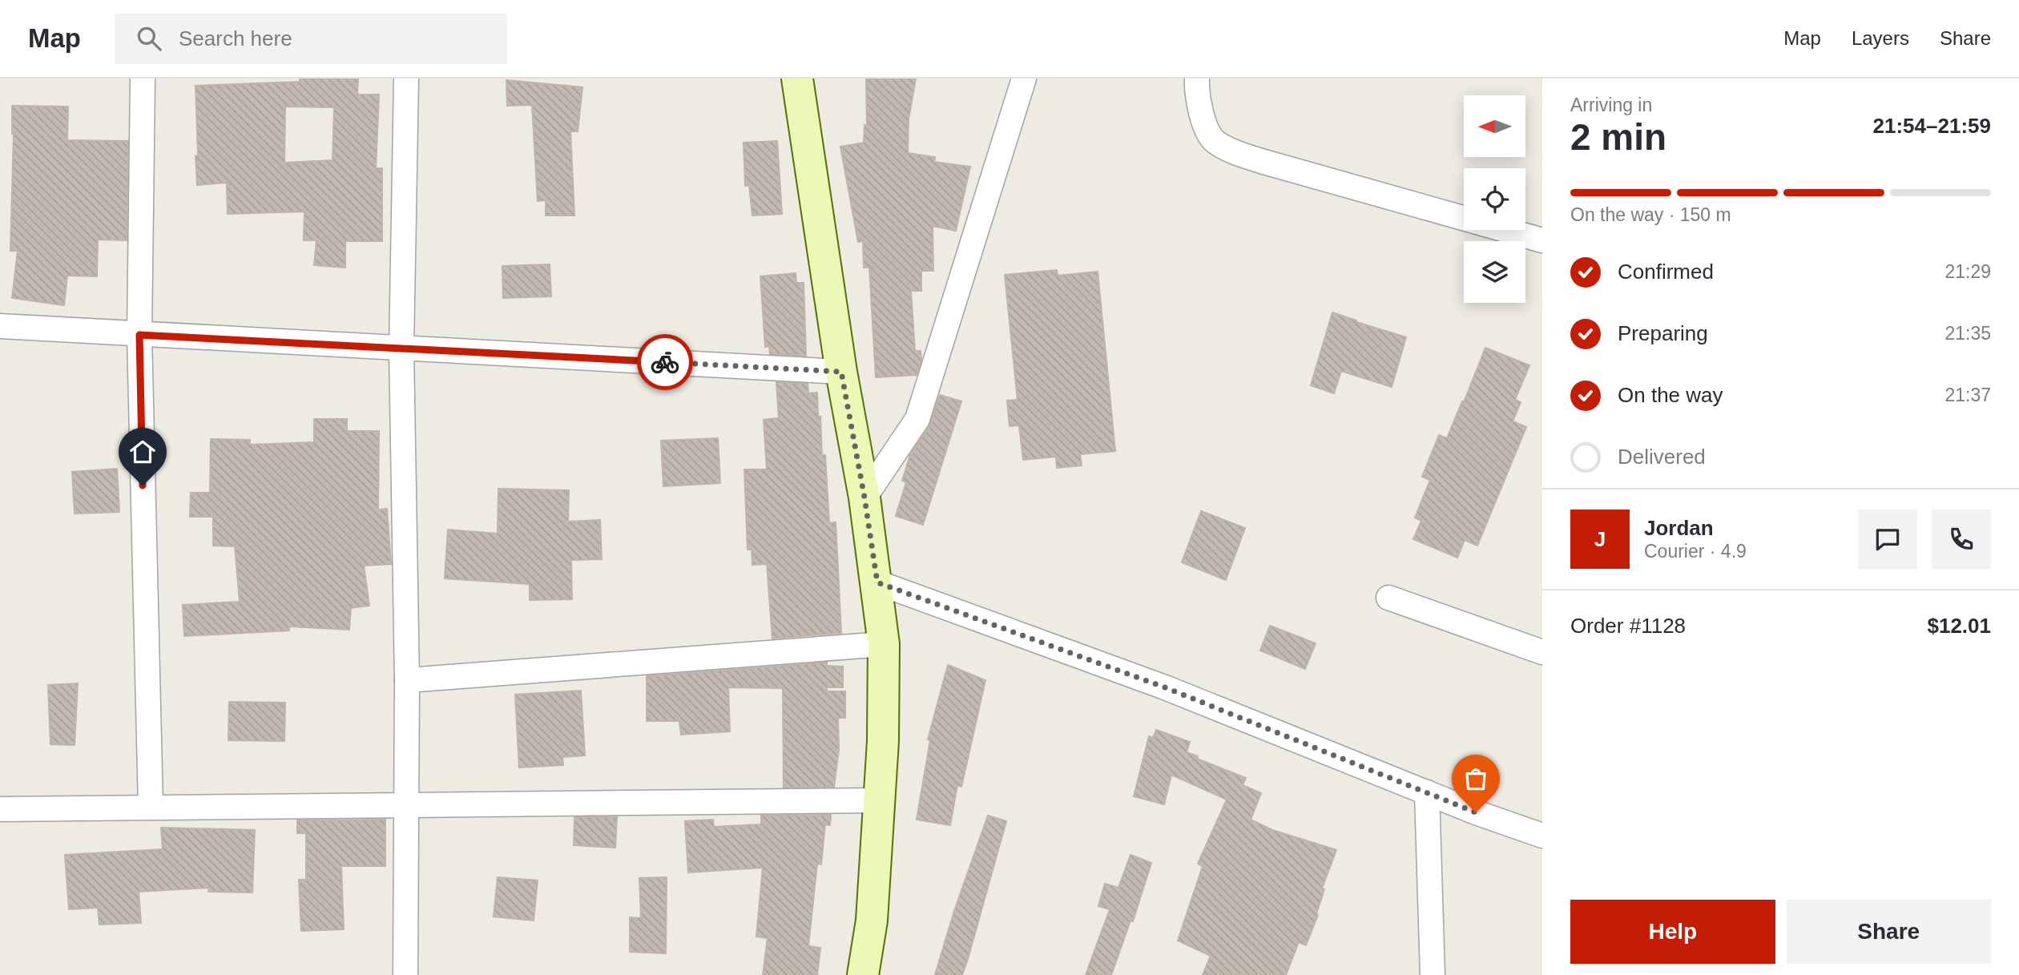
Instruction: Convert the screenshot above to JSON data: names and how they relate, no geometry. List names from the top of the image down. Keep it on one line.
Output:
{"north":"left","page":{"header":"Map","search":"Search here","nav":["Map","Layers","Share"],"heading":["2 min","Arriving in","21:54–21:59"],"panel":["Jordan","Courier · 4.9","Order #1128","$12.01"],"bar":"On the way · 150 m","list":[["Confirmed","21:29"],["Preparing","21:35"],["On the way","21:37"],"Delivered"],"round":"J","buttons":["Help","Share"]}}
